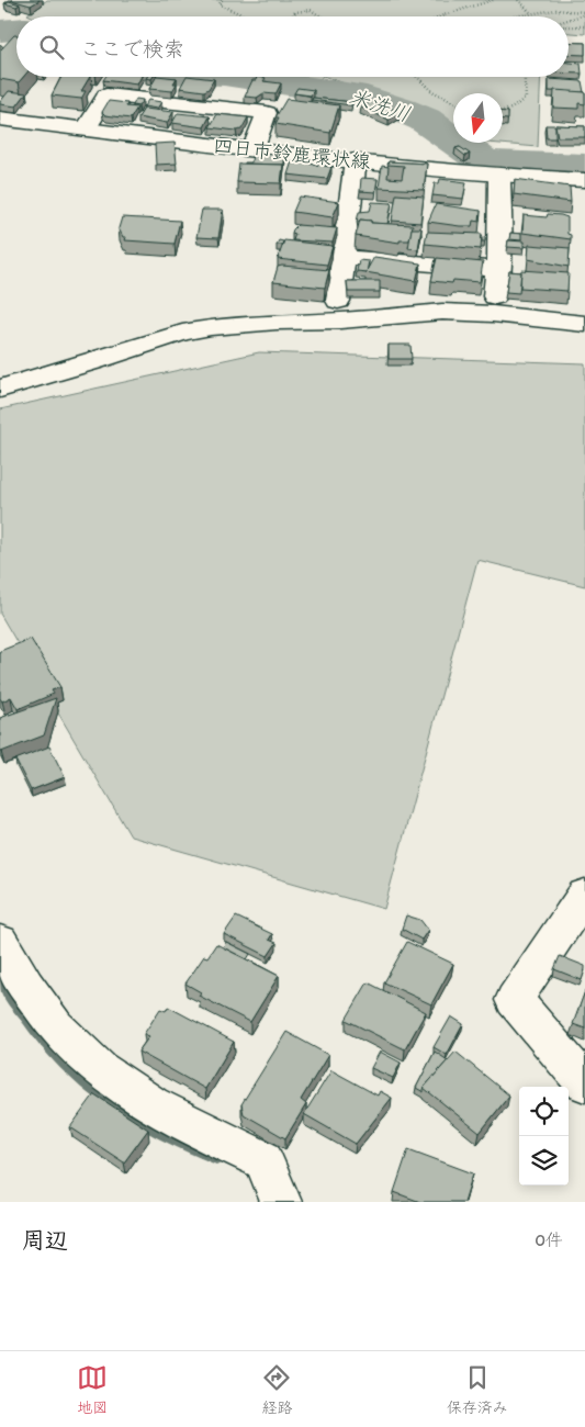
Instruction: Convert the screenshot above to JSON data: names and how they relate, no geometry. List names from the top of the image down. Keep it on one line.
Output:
{"streets":{"street":["四日市鈴鹿環状線"]},"water":["米洗川"],"north":"bottom","page":{"search":"ここで検索","heading":["周辺","0件"],"nav":["地図","経路","保存済み"]}}
